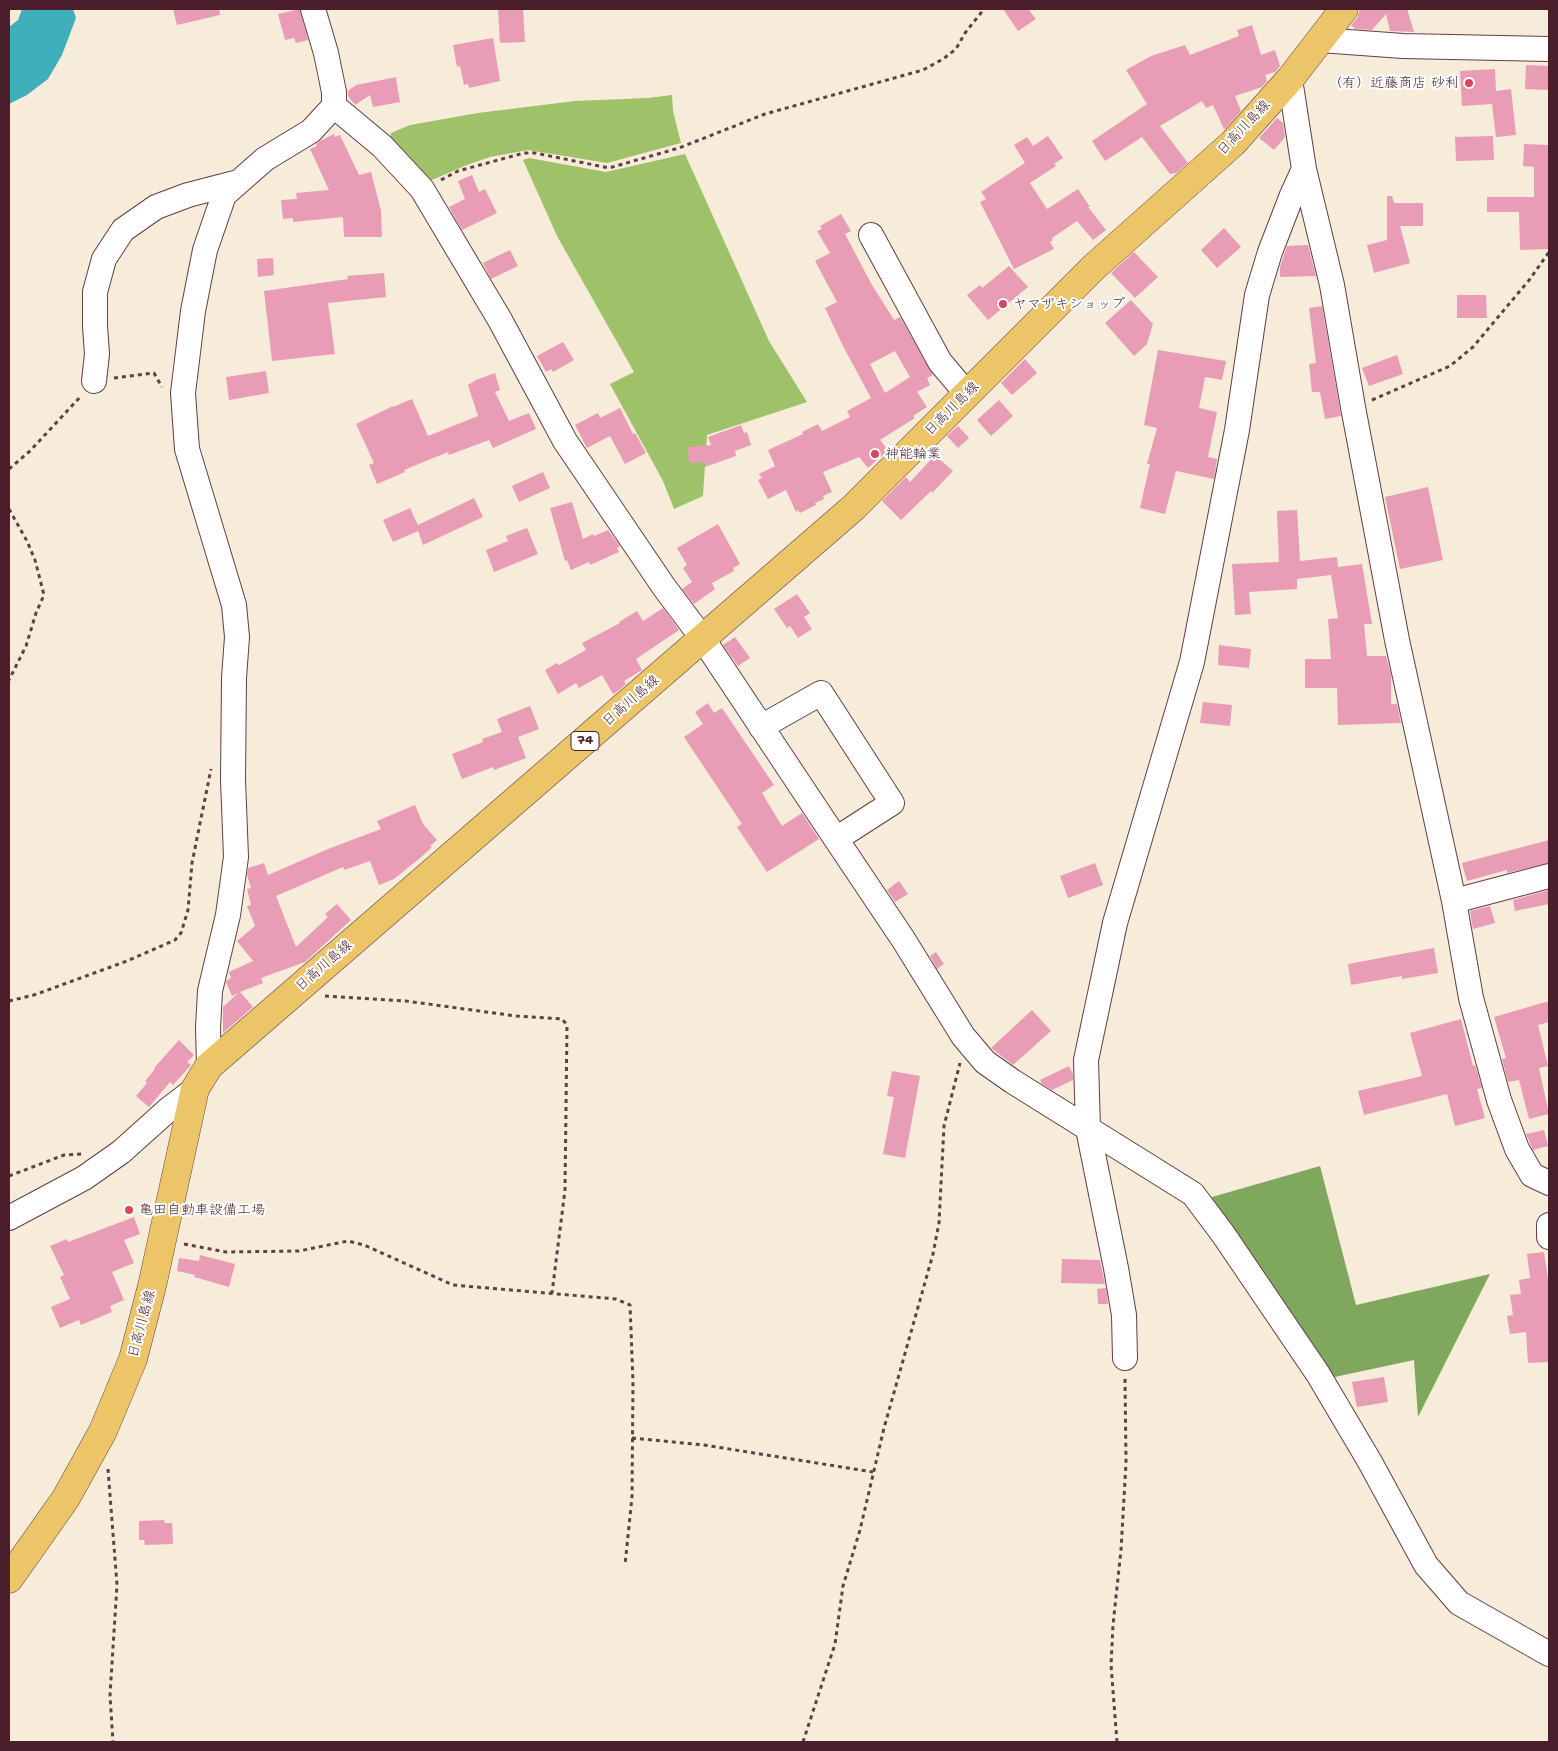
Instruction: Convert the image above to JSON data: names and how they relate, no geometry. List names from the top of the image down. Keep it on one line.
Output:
{"streets":{"main road":["日高川島線","74"]},"places":["（有）近藤商店 砂利","ヤマザキショップ","神能輪業","亀田自動車設備工場"]}
